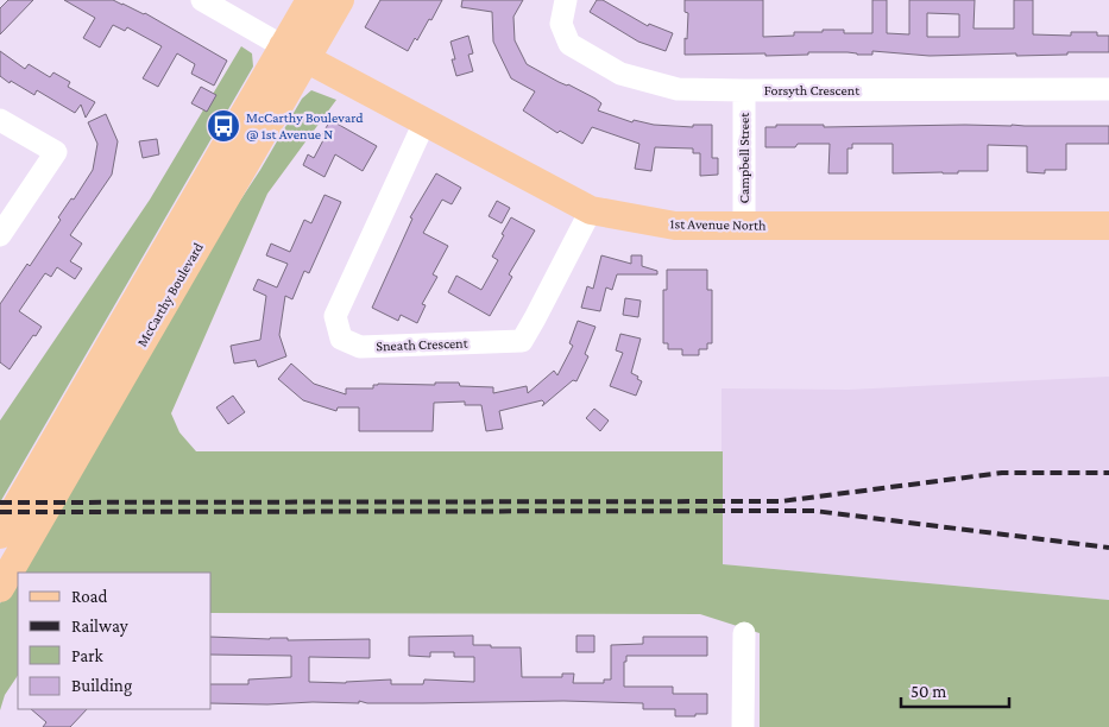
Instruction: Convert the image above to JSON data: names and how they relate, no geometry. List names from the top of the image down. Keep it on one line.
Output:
{"streets":{"main road":["1st Avenue North","McCarthy Boulevard"],"street":["Forsyth Crescent","Campbell Street","Sneath Crescent"]},"crossings":[["Forsyth Crescent","Campbell Street"],["Campbell Street","1st Avenue North"],["1st Avenue North","McCarthy Boulevard"],["1st Avenue North","Sneath Crescent"]],"places":{"bus stop":["McCarthy Boulevard @ 1st Avenue N"]},"legend":["Road","Railway","Park","Building"],"scale_bar":"50 m"}
